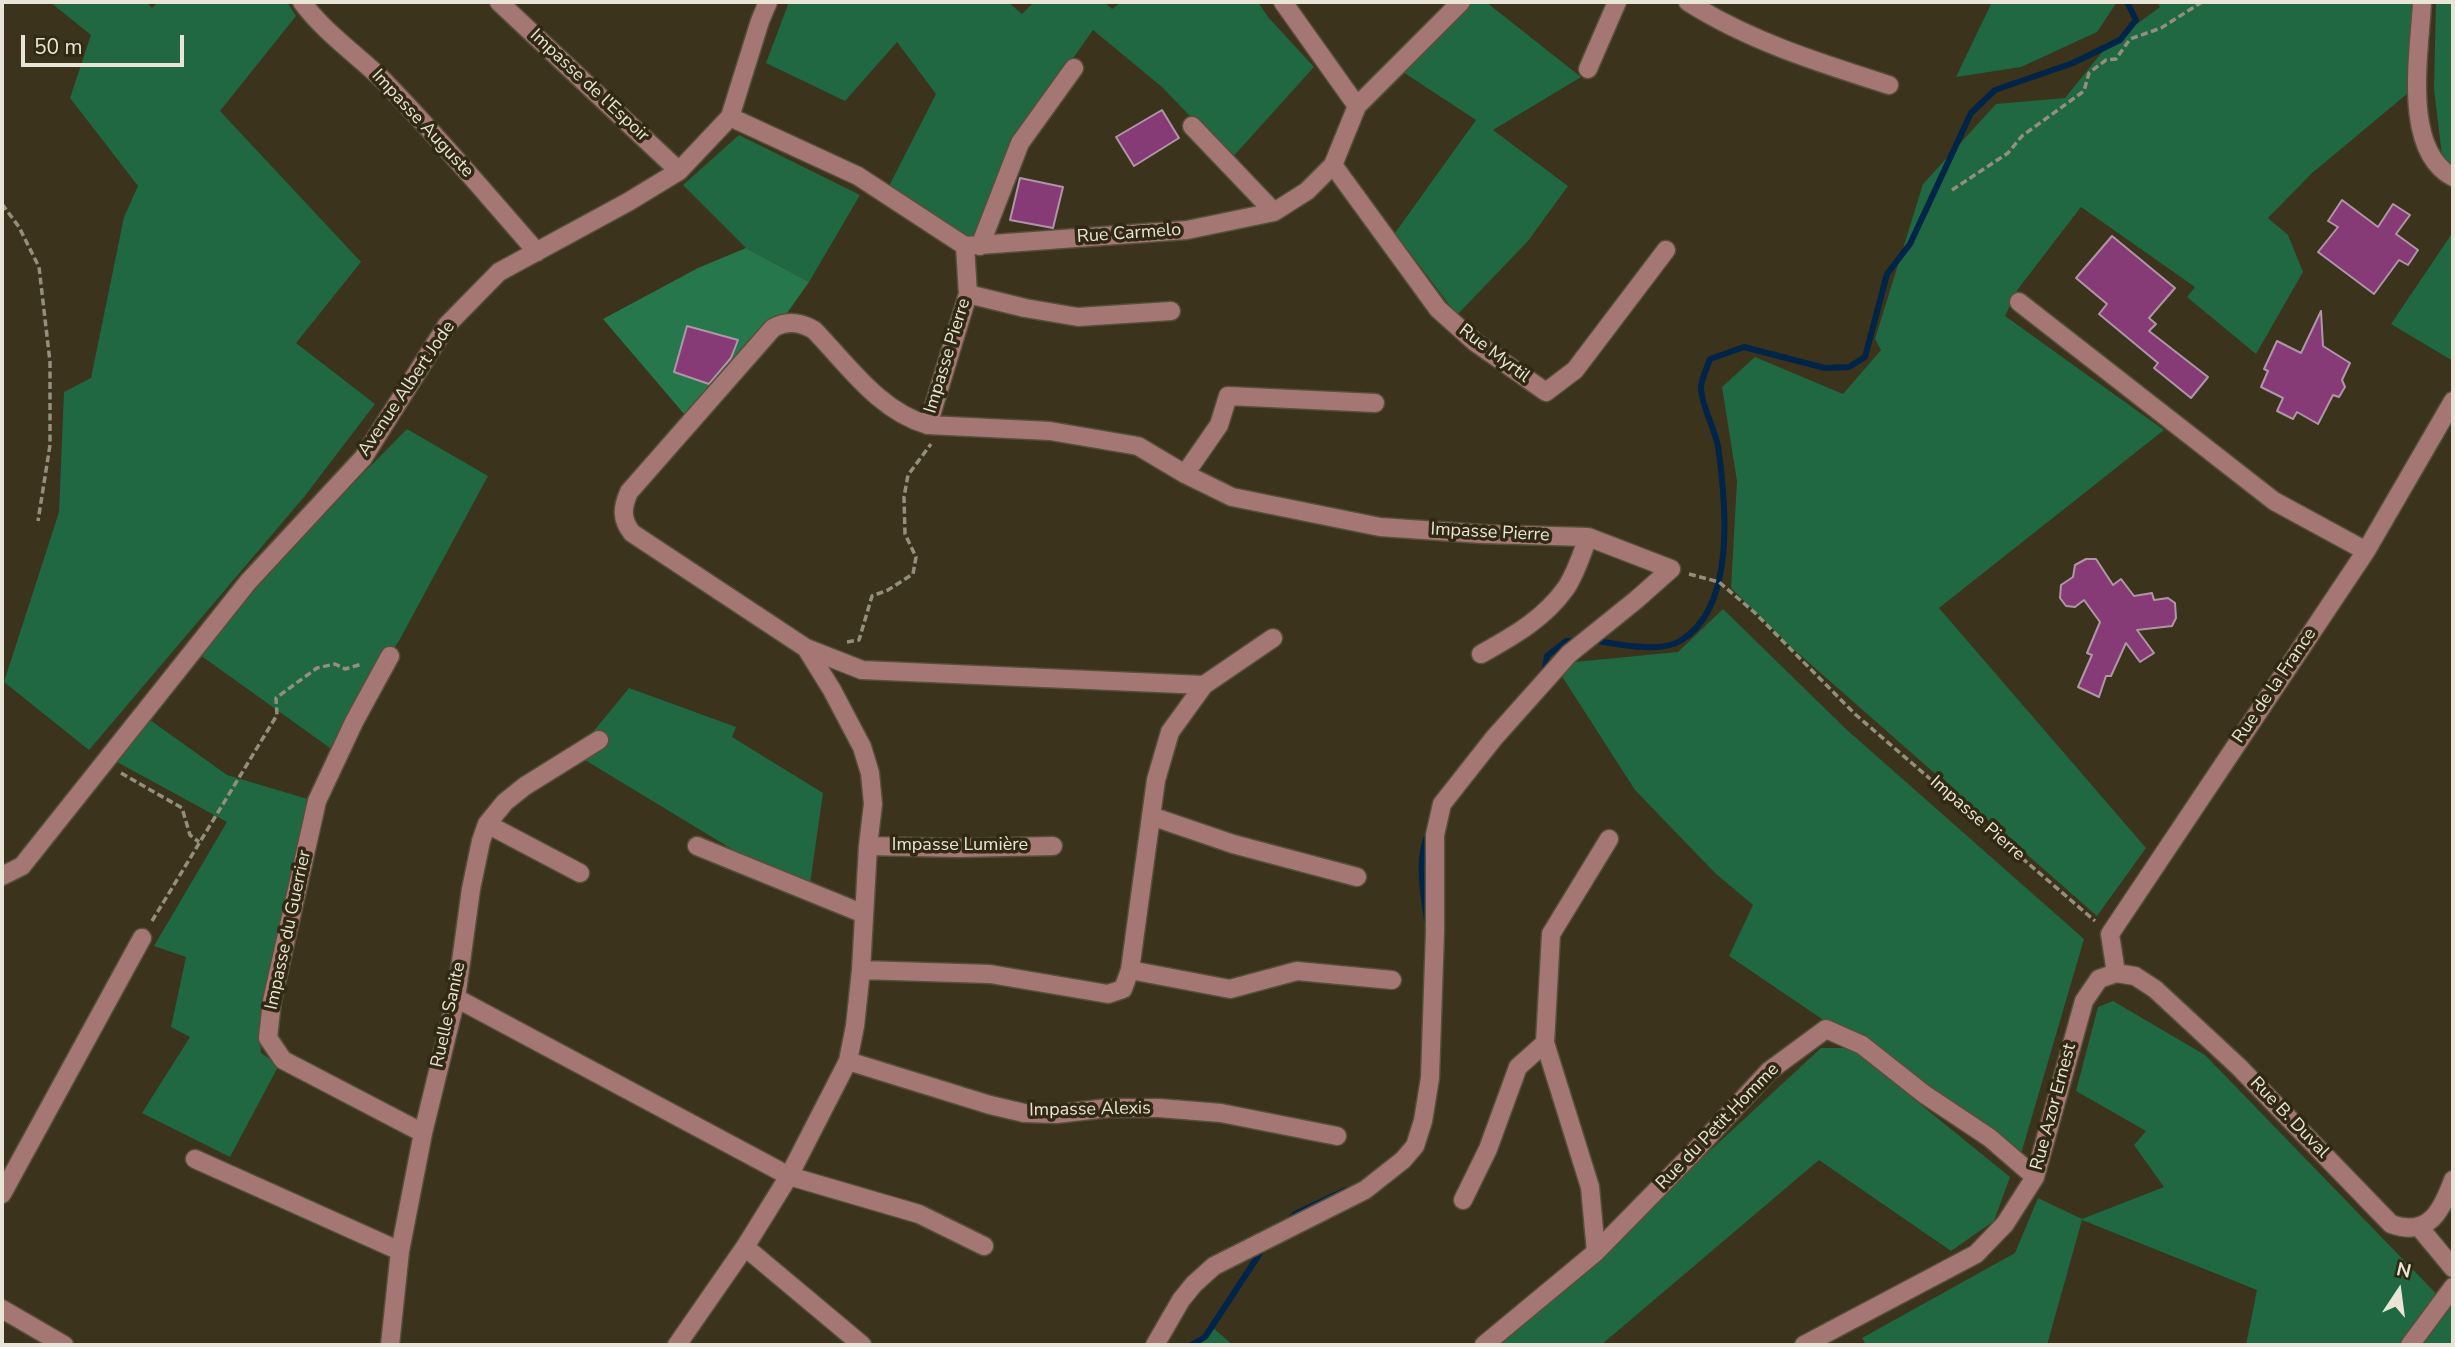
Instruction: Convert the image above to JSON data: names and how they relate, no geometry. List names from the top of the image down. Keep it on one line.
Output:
{"streets":{"street":["Impasse de l'Espoir","Impasse Auguste","Rue Carmelo","Rue Myrtil","Impasse Pierre","Avenue Albert Jode","Rue de la France","Impasse Lumière","Impasse du Guerrier","Ruelle Sanite","Rue Azor Ernest","Impasse Alexis","Rue B. Duval","Rue du Petit Homme"]},"crossings":[["Impasse de l'Espoir","Avenue Albert Jode"],["Impasse Auguste","Avenue Albert Jode"],["Rue Carmelo","Rue Myrtil"],["Rue Carmelo","Impasse Pierre"],["Impasse Pierre","Rue de la France"],["Impasse du Guerrier","Ruelle Sanite"],["Rue Azor Ernest","Rue B. Duval"],["Rue Azor Ernest","Rue du Petit Homme"]],"scale_bar":"50 m","north":"top"}
